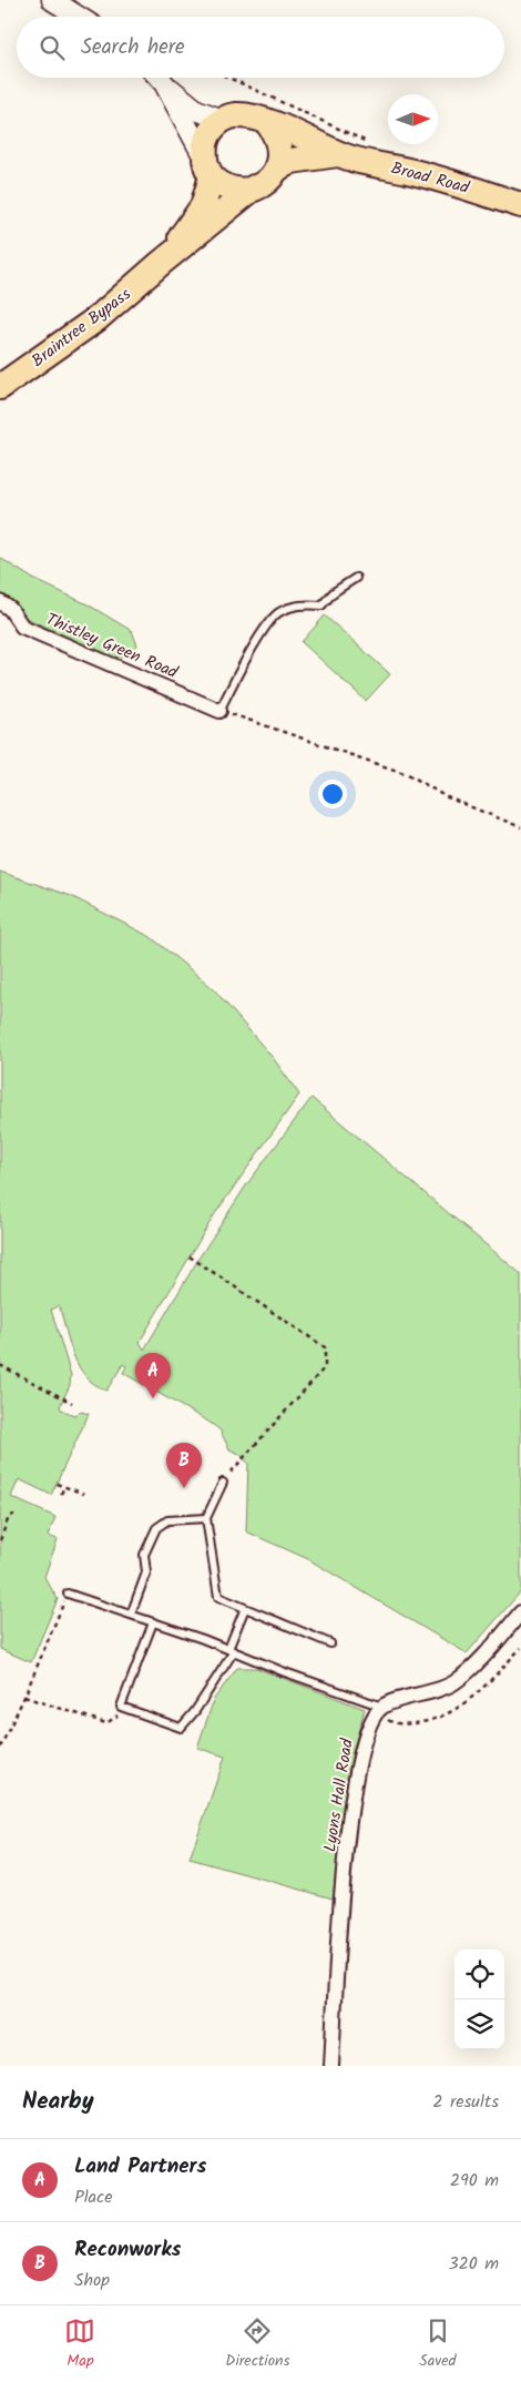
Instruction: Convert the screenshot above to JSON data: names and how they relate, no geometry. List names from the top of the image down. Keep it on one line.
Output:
{"streets":{"highway":["Broad Road","Braintree Bypass"],"street":["Thistley Green Road","Lyons Hall Road"]},"crossings":[["Broad Road","Braintree Bypass"]],"north":"right","page":{"search":"Search here","pins":["A","B"],"heading":["Nearby","2 results"],"list":[{"mark":"A","name":"Land Partners","note":"Place","value":"290 m"},{"mark":"B","name":"Reconworks","note":"Shop","value":"320 m"}],"nav":["Map","Directions","Saved"]}}
